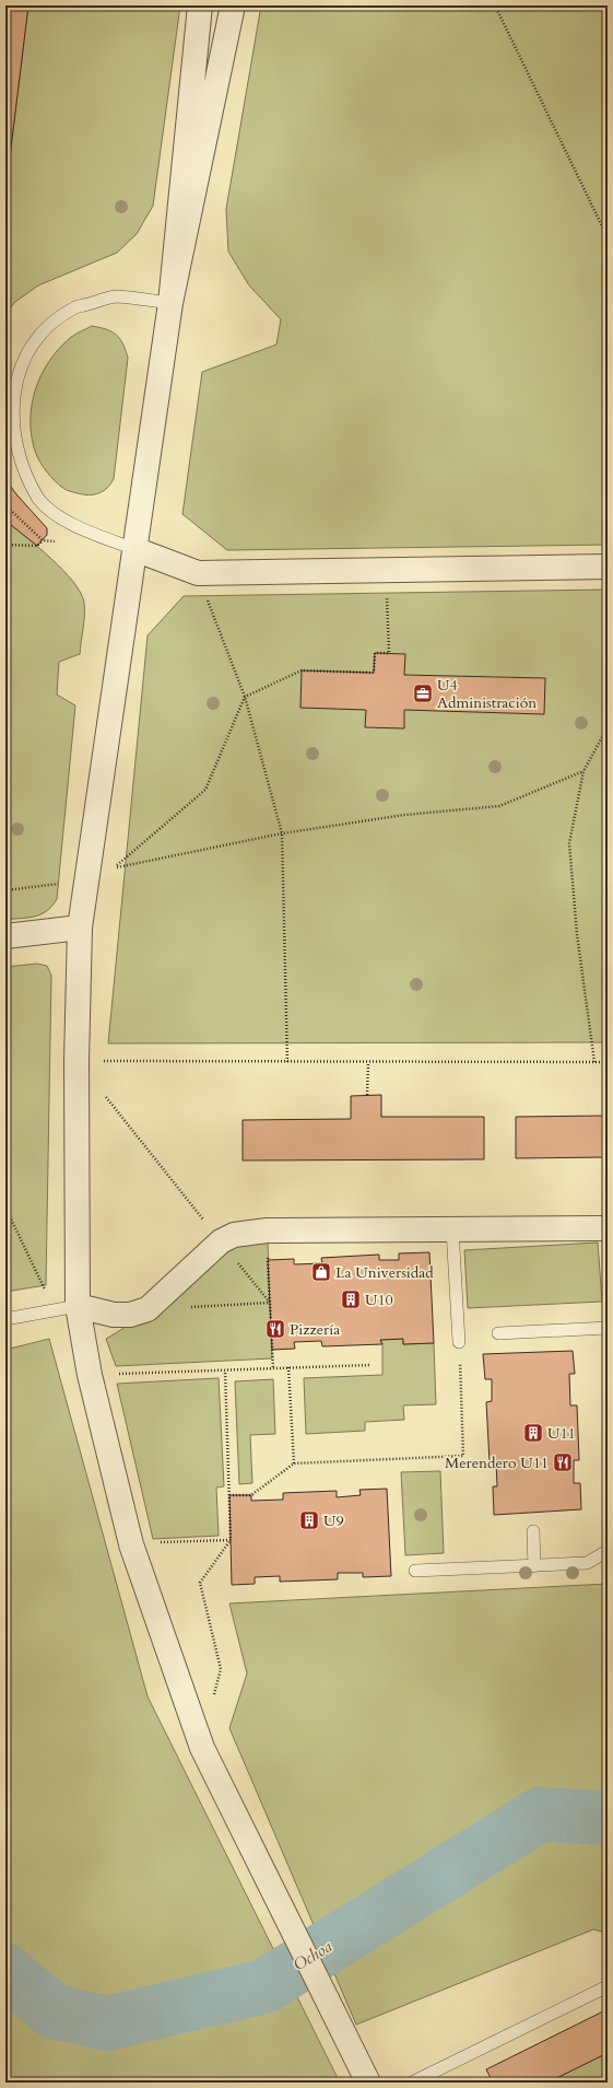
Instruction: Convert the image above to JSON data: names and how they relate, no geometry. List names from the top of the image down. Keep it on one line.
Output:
{"water":["Ochoa"],"places":{"office":["U4 Administración"],"shop":["La Universidad"],"building":["U10","U11","U9"],"restaurant":["Pizzería","Merendero U11"]}}
